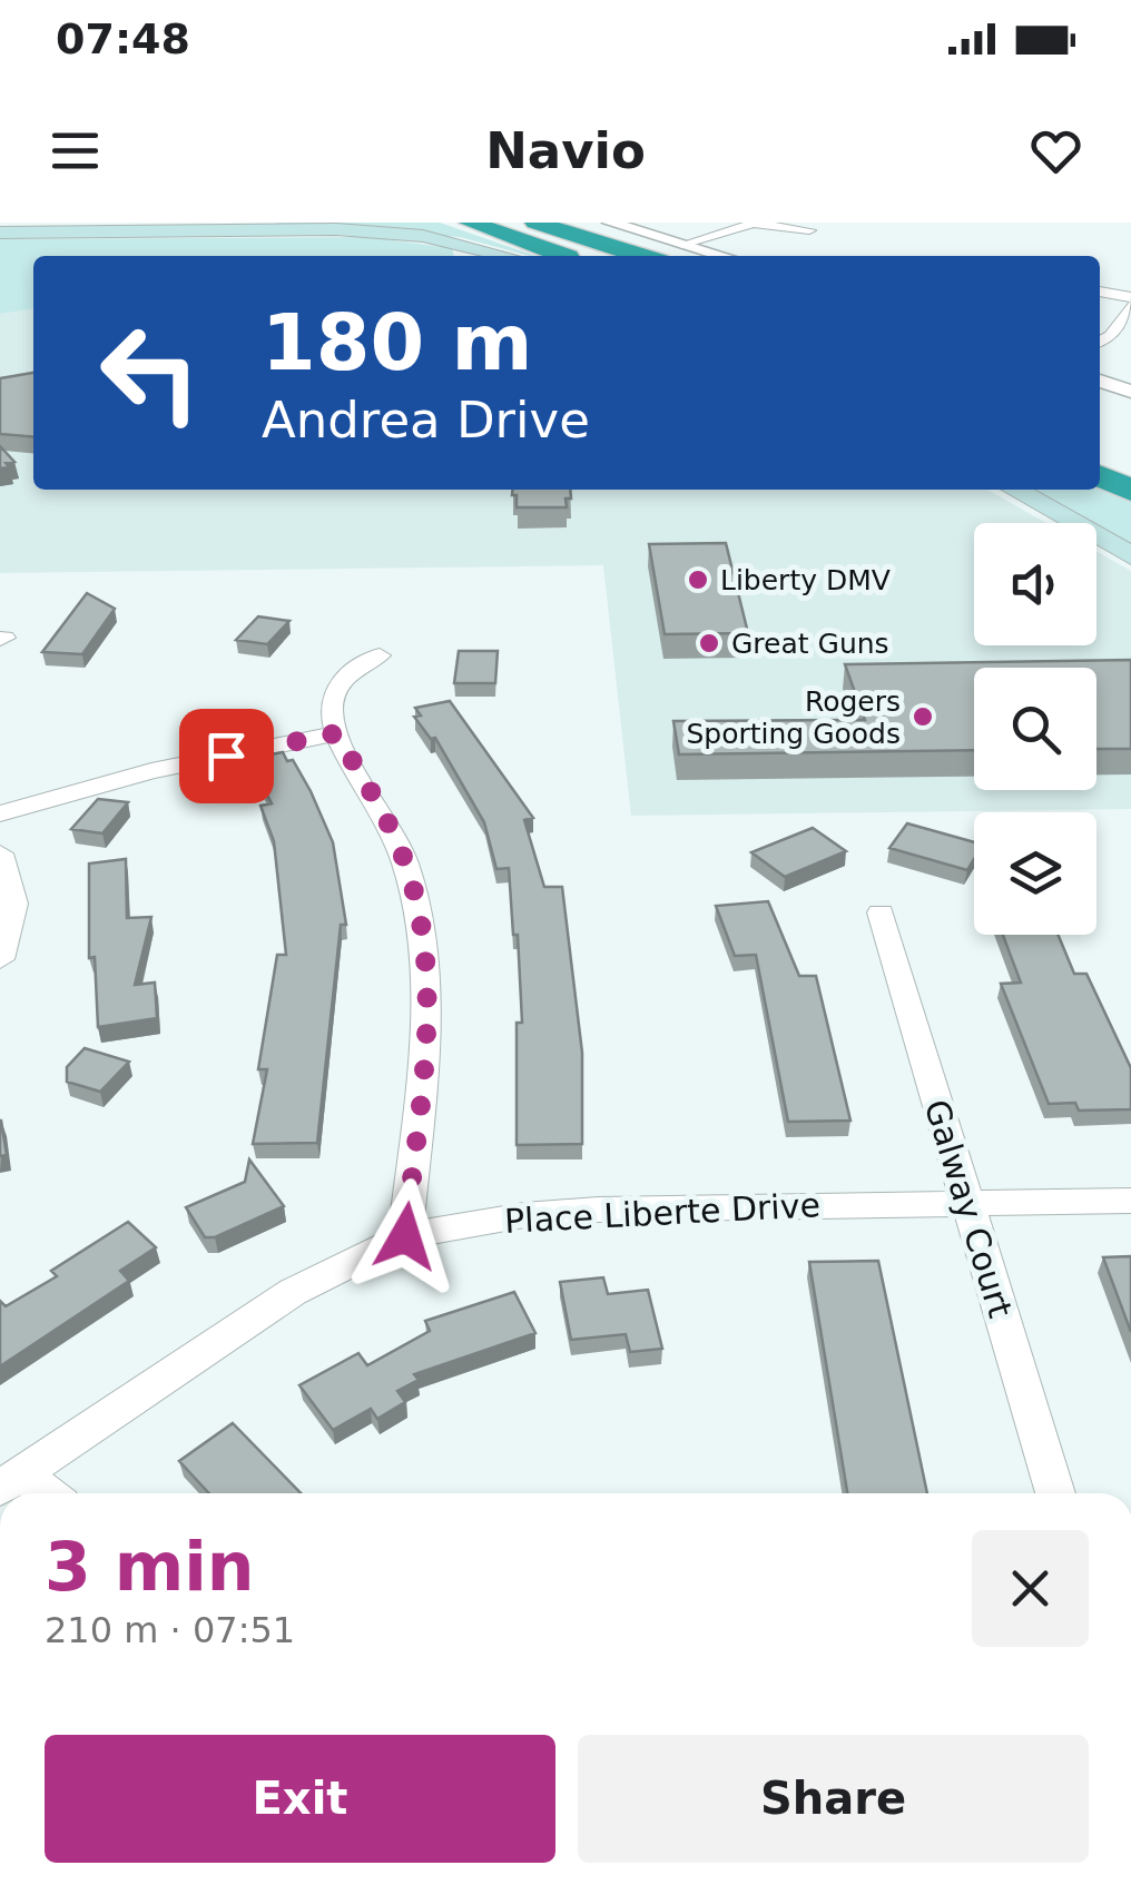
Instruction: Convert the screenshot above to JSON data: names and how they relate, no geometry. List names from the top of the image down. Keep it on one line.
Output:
{"streets":{"street":["Galway Court","Place Liberte Drive"]},"crossings":[["Galway Court","Place Liberte Drive"]],"places":["Liberty DMV","Great Guns","Rogers Sporting Goods"],"page":{"status":"07:48","header":"Navio","turn":["180 m","Andrea Drive"],"heading":["3 min","210 m · 07:51"],"buttons":["Exit","Share"]}}
